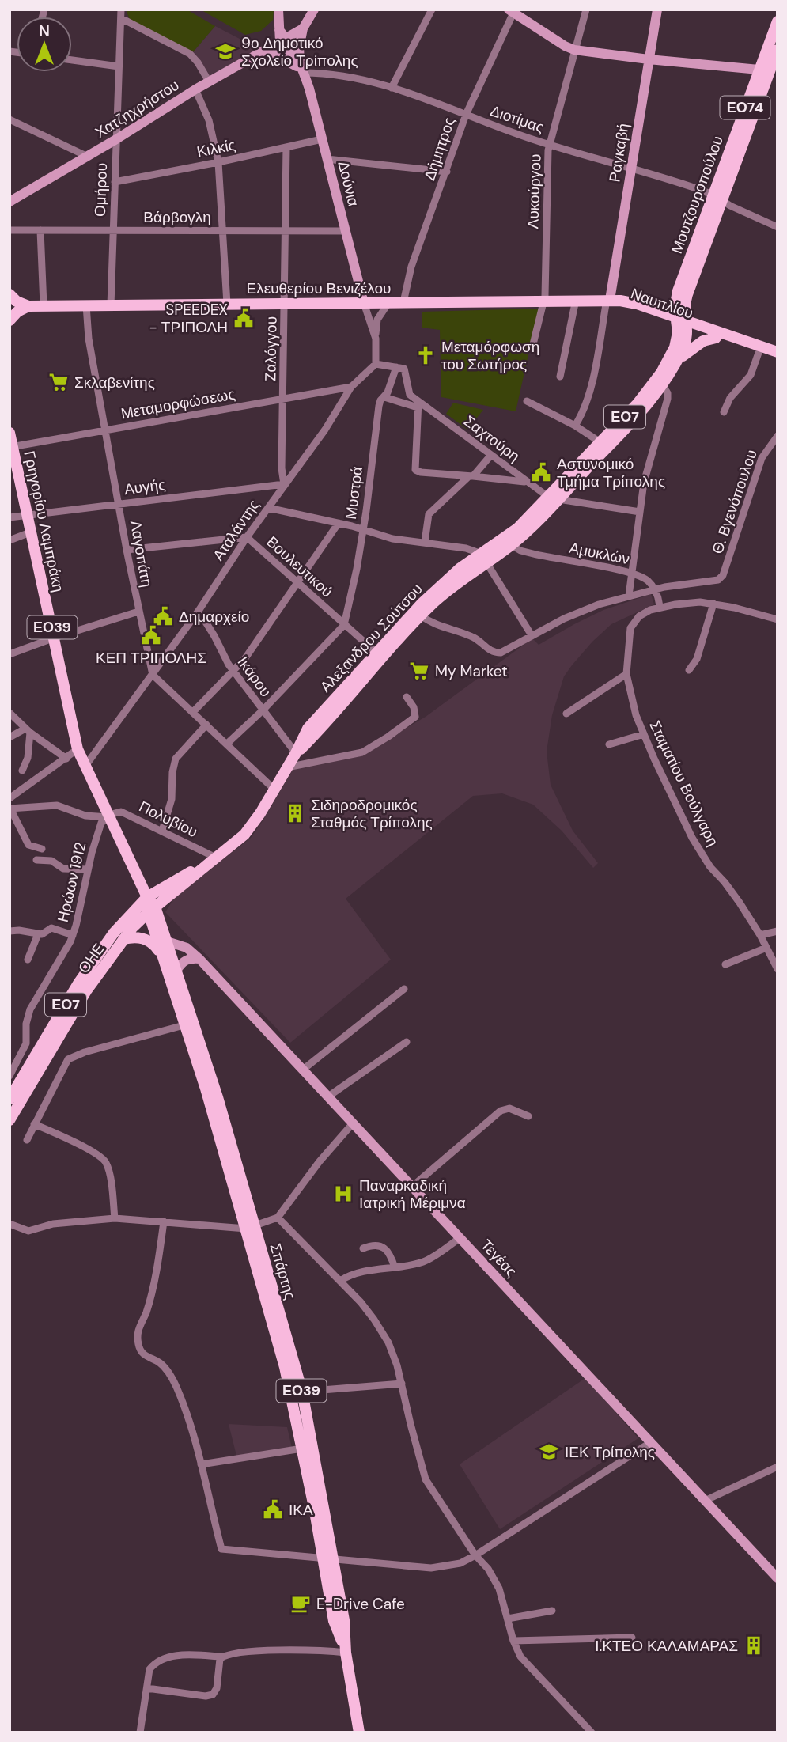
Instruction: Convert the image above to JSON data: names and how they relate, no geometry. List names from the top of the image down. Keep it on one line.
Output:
{"streets":{"main road":["ΕΟ74","Μουτζουροπούλου","Ελευθερίου Βενιζέλου","Ναυπλίου","ΕΟ7","Γρηγορίου Λαμπράκη","ΕΟ39","Αλεξανδρου Σούτσου","ΟΗΕ","Σπάρτης"],"street":["Χατζηχρήστου","Διοτίμας","Κιλκίς","Δήμητρος","Ραγκαβή","Δούνια","Ομήρου","Λυκούργου","Βάρβογλη","Ζαλόγγου","Μεταμορφώσεως","Σαχτούρη","Αυγής","Μυστρά","Θ. Βγενόπουλου","Αταλάντης","Αμυκλών","Λαγοπάτη","Βουλευτικού","Ικάρου","Σταματίου Βούλγαρη","Πολυβίου","Ηρώων 1912","Τεγέας"]},"crossings":[["Χατζηχρήστου","Δούνια"],["Χατζηχρήστου","Ομήρου"],["Διοτίμας","Δήμητρος"],["Διοτίμας","Ραγκαβή"],["Διοτίμας","Δούνια"],["Διοτίμας","Λυκούργου"],["Διοτίμας","Μουτζουροπούλου"],["Κιλκίς","Δούνια"],["Κιλκίς","Ομήρου"],["Κιλκίς","Ζαλόγγου"],["Δήμητρος","Ελευθερίου Βενιζέλου"],["Ραγκαβή","Ελευθερίου Βενιζέλου"],["Ραγκαβή","Ναυπλίου"],["Δούνια","Βάρβογλη"],["Δούνια","Ελευθερίου Βενιζέλου"],["Ομήρου","Βάρβογλη"],["Ομήρου","Ελευθερίου Βενιζέλου"],["Λυκούργου","Ελευθερίου Βενιζέλου"],["Μουτζουροπούλου","Ναυπλίου"],["Μουτζουροπούλου","Αλεξανδρου Σούτσου"],["Βάρβογλη","Ζαλόγγου"],["Ελευθερίου Βενιζέλου","Ναυπλίου"],["Ελευθερίου Βενιζέλου","Ζαλόγγου"],["Ελευθερίου Βενιζέλου","Λαγοπάτη"],["Ναυπλίου","ΕΟ7"],["Ναυπλίου","Αλεξανδρου Σούτσου"],["Ζαλόγγου","Μεταμορφώσεως"],["Ζαλόγγου","Αυγής"],["Ζαλόγγου","Αταλάντης"],["Μεταμορφώσεως","Γρηγορίου Λαμπράκη"],["Μεταμορφώσεως","Αταλάντης"],["Μεταμορφώσεως","Λαγοπάτη"],["ΕΟ7","Αλεξανδρου Σούτσου"],["Σαχτούρη","Αλεξανδρου Σούτσου"],["Αυγής","Γρηγορίου Λαμπράκη"],["Αυγής","Αταλάντης"],["Αυγής","Λαγοπάτη"],["Μυστρά","Βουλευτικού"],["Θ. Βγενόπουλου","Αμυκλών"],["Γρηγορίου Λαμπράκη","Αταλάντης"],["Γρηγορίου Λαμπράκη","ΕΟ39"],["Γρηγορίου Λαμπράκη","Αλεξανδρου Σούτσου"],["Γρηγορίου Λαμπράκη","Πολυβίου"],["Γρηγορίου Λαμπράκη","Ηρώων 1912"],["Γρηγορίου Λαμπράκη","ΟΗΕ"],["Αταλάντης","Λαγοπάτη"],["Αταλάντης","Βουλευτικού"],["Αταλάντης","Ικάρου"],["Αμυκλών","Αλεξανδρου Σούτσου"],["Λαγοπάτη","Βουλευτικού"],["Βουλευτικού","Αλεξανδρου Σούτσου"],["ΕΟ39","Αλεξανδρου Σούτσου"],["ΕΟ39","ΟΗΕ"],["ΕΟ39","Σπάρτης"],["Αλεξανδρου Σούτσου","Ικάρου"],["Αλεξανδρου Σούτσου","Πολυβίου"],["Αλεξανδρου Σούτσου","ΟΗΕ"],["Αλεξανδρου Σούτσου","Σπάρτης"],["Πολυβίου","Ηρώων 1912"],["ΟΗΕ","Σπάρτης"],["Τεγέας","Σπάρτης"]],"places":{"school or university":["9ο Δημοτικό Σχολείο Τρίπολης","ΙΕΚ Τρίπολης"],"public building":["SPEEDEX - ΤΡΙΠΟΛΗ","Αστυνομικό Τμήμα Τρίπολης","Δημαρχείο","ΚΕΠ ΤΡΙΠΟΛΗΣ","ΙΚΑ"],"church":["Μεταμόρφωση του Σωτήρος"],"supermarket":["Σκλαβενίτης","My Market"],"building":["Σιδηροδρομικός Σταθμός Τρίπολης","Ι.ΚΤΕΟ ΚΑΛΑΜΑΡΑΣ"],"hospital":["Παναρκαδική Ιατρική Μέριμνα"],"cafe":["E-Drive Cafe"]},"north":"top"}
